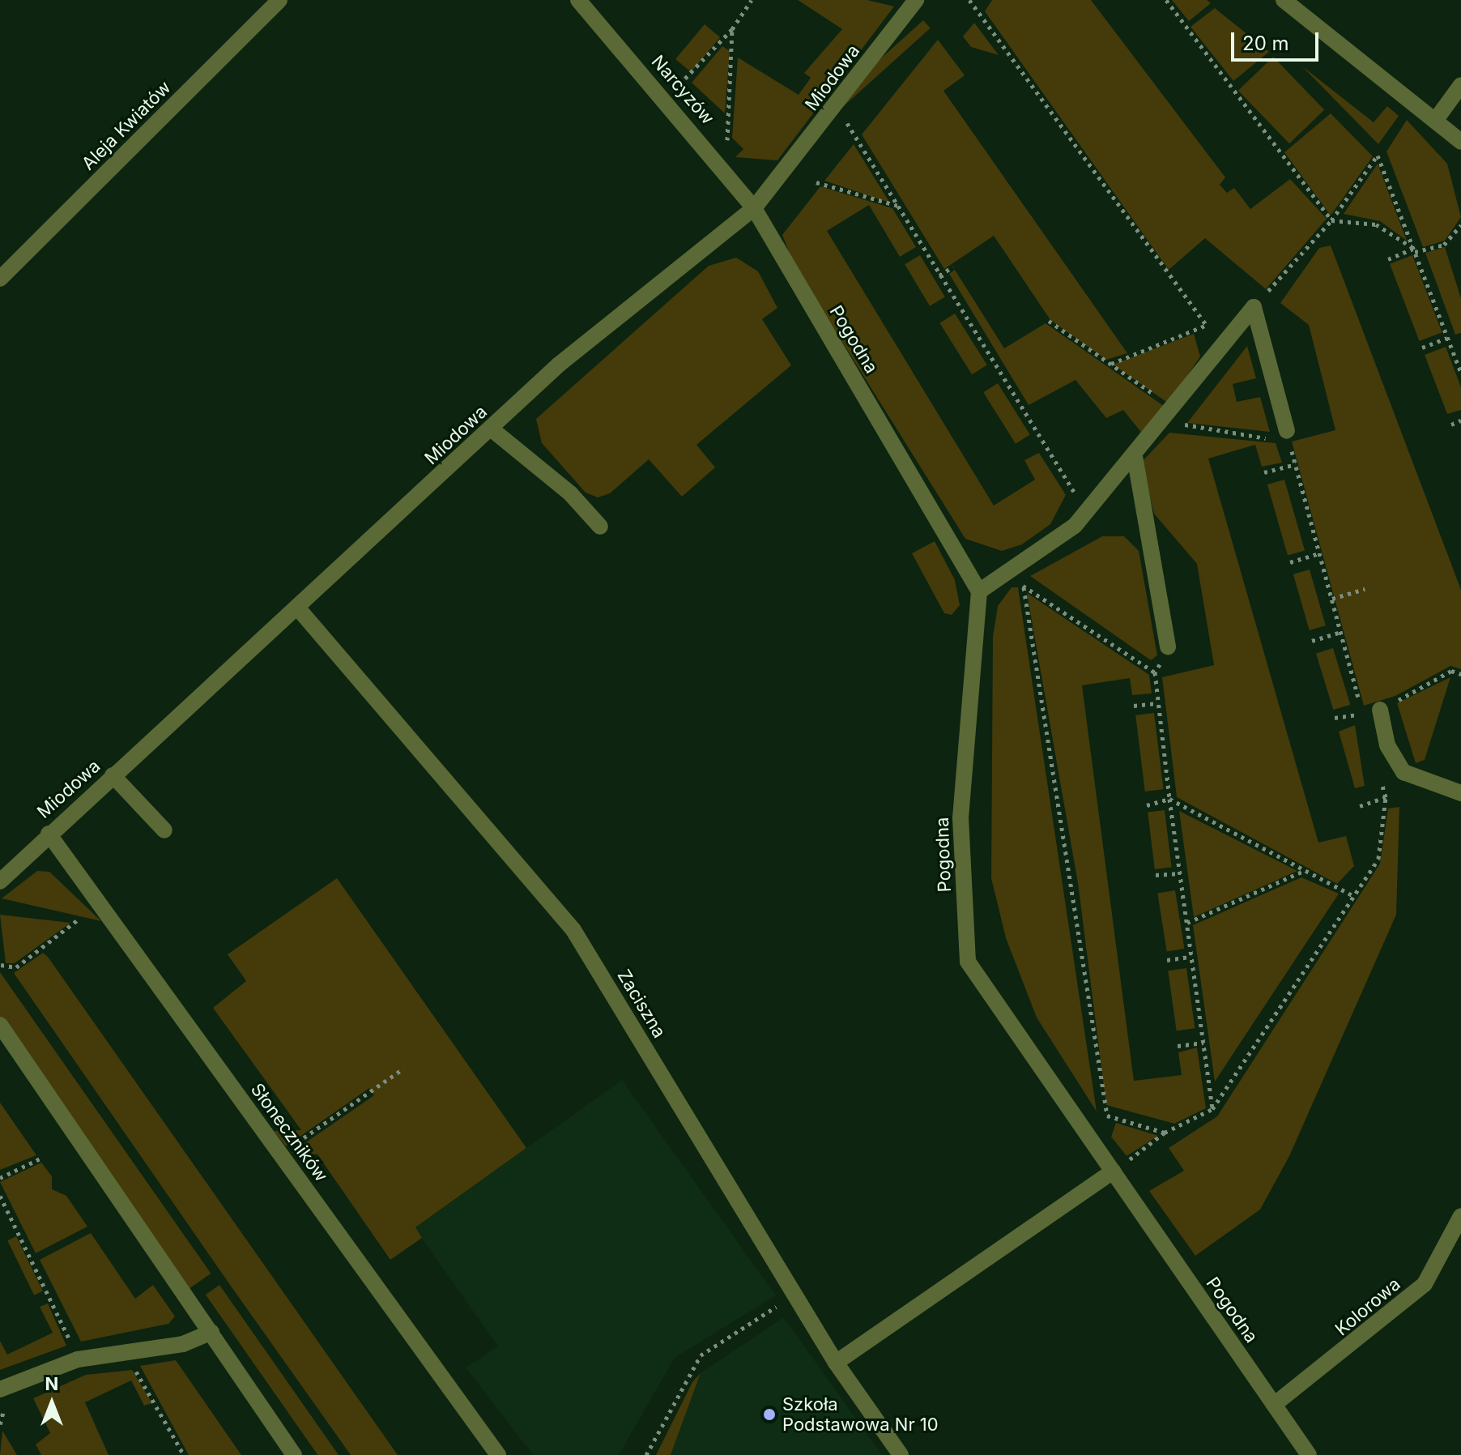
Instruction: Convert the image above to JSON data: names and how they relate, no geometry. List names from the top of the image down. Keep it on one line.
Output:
{"streets":{"street":["Miodowa","Narcyzów","Aleja Kwiatów","Pogodna","Zaciszna","Słoneczników","Kolorowa"]},"crossings":[["Miodowa","Narcyzów"],["Miodowa","Pogodna"],["Miodowa","Zaciszna"],["Miodowa","Słoneczników"],["Narcyzów","Pogodna"],["Pogodna","Kolorowa"]],"places":["Szkoła Podstawowa Nr 10"],"scale_bar":"20 m","north":"top"}
